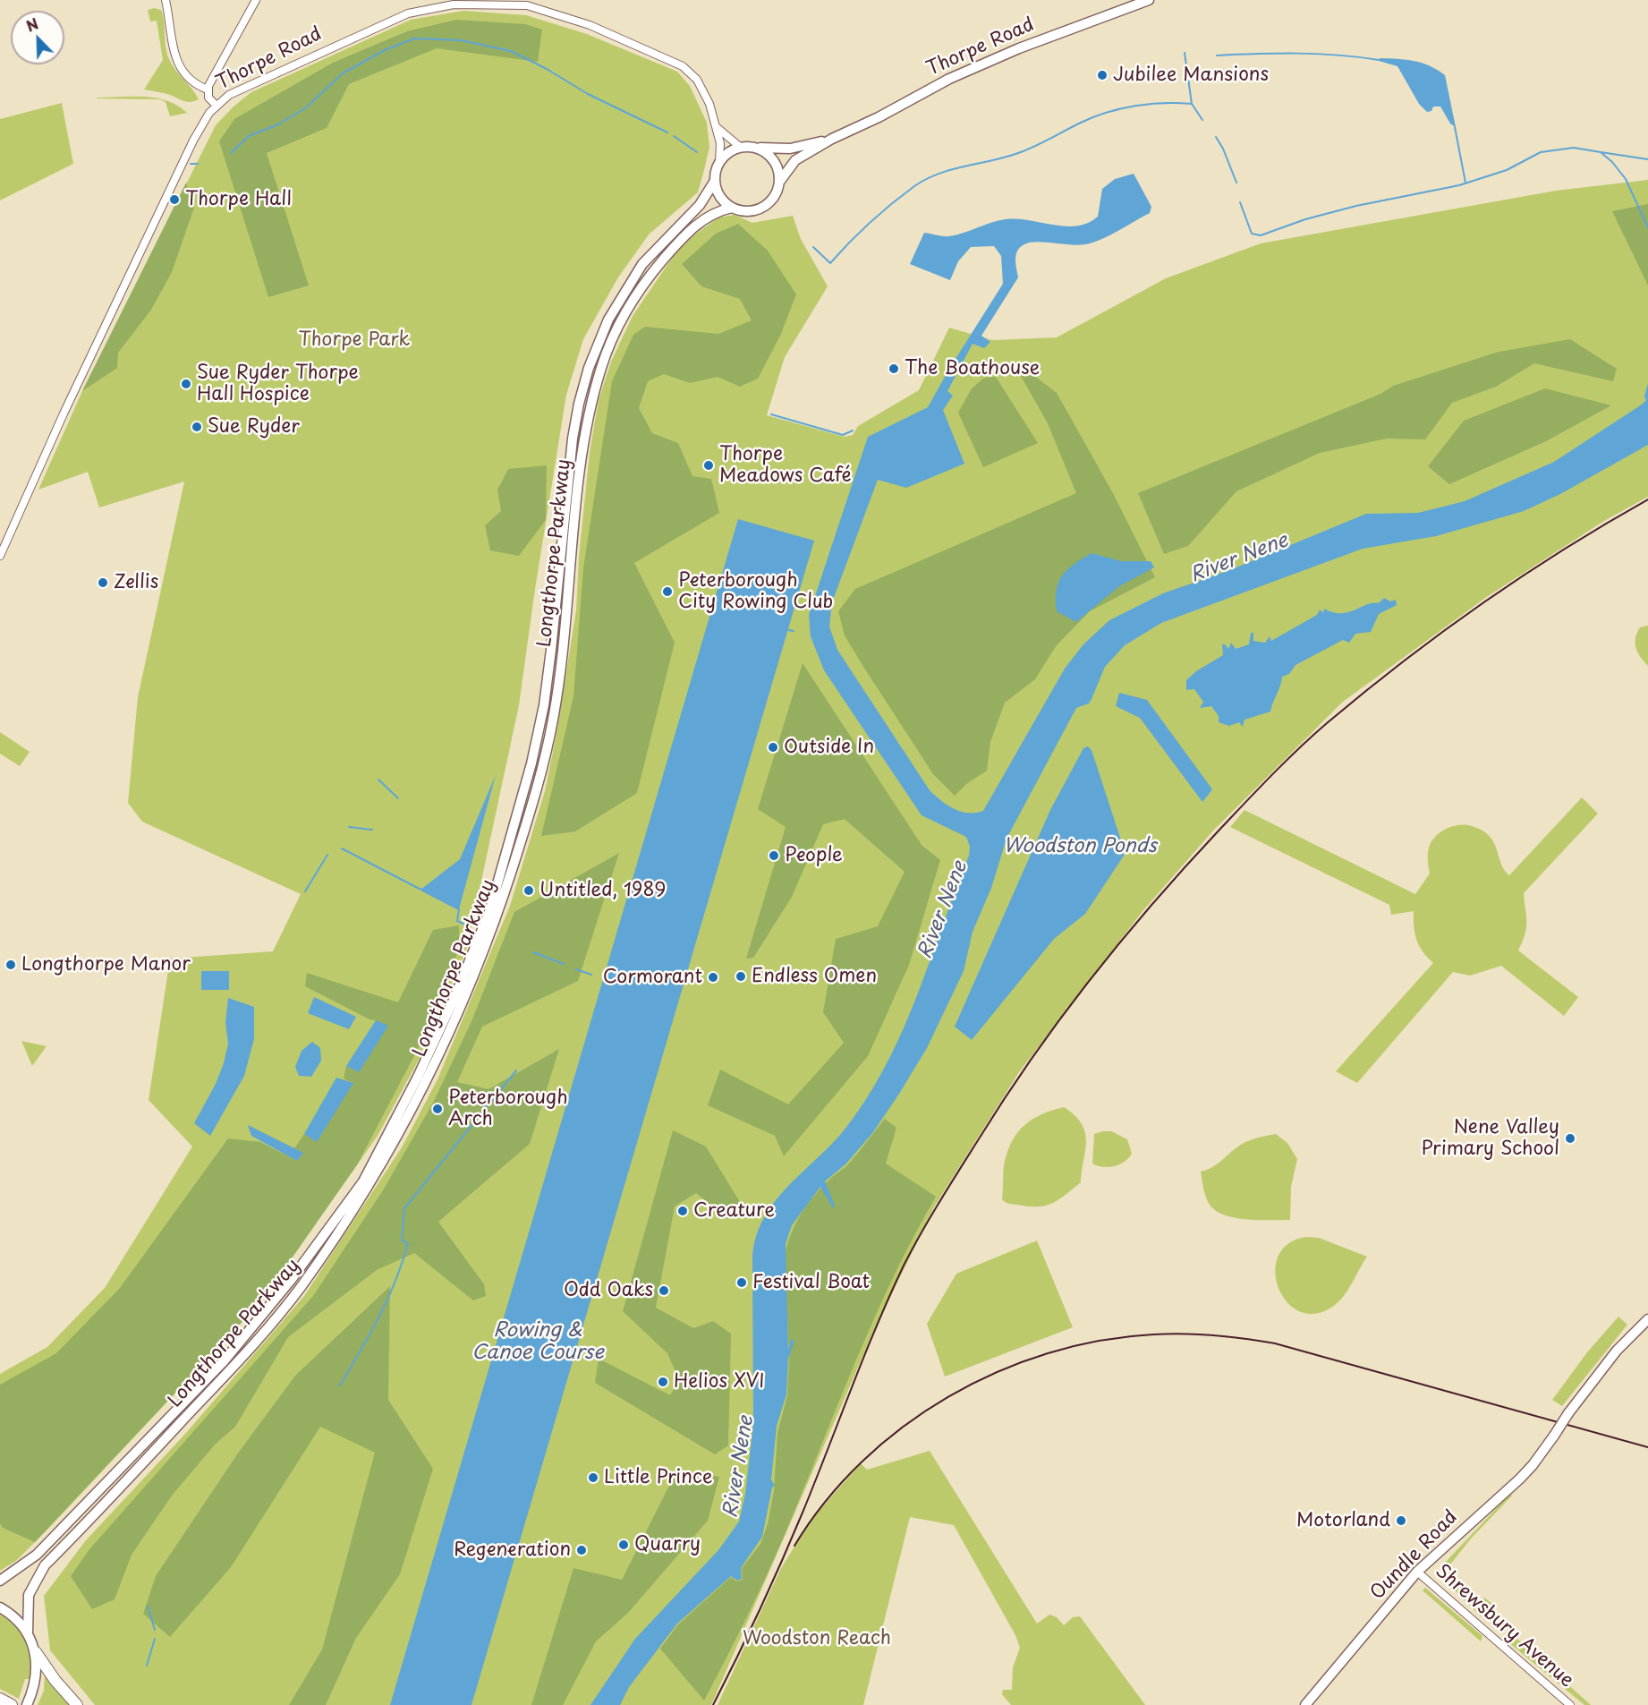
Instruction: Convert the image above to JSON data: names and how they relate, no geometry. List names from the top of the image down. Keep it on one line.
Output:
{"streets":{"main road":["Thorpe Road","Longthorpe Parkway","Oundle Road"],"street":["Shrewsbury Avenue"]},"crossings":[["Thorpe Road","Longthorpe Parkway"],["Oundle Road","Shrewsbury Avenue"]],"water":["River Nene","Woodston Ponds","Rowing & Canoe Course"],"parks":["Thorpe Park","Woodston Reach"],"places":["Jubilee Mansions","Thorpe Hall","The Boathouse","Sue Ryder Thorpe Hall Hospice","Sue Ryder","Thorpe Meadows Café","Zellis","Peterborough City Rowing Club","Outside In","People","Untitled, 1989","Longthorpe Manor","Endless Omen","Cormorant","Peterborough Arch","Nene Valley Primary School","Creature","Festival Boat","Odd Oaks","Helios XVI","Little Prince","Motorland","Quarry","Regeneration"],"north":"top left"}
